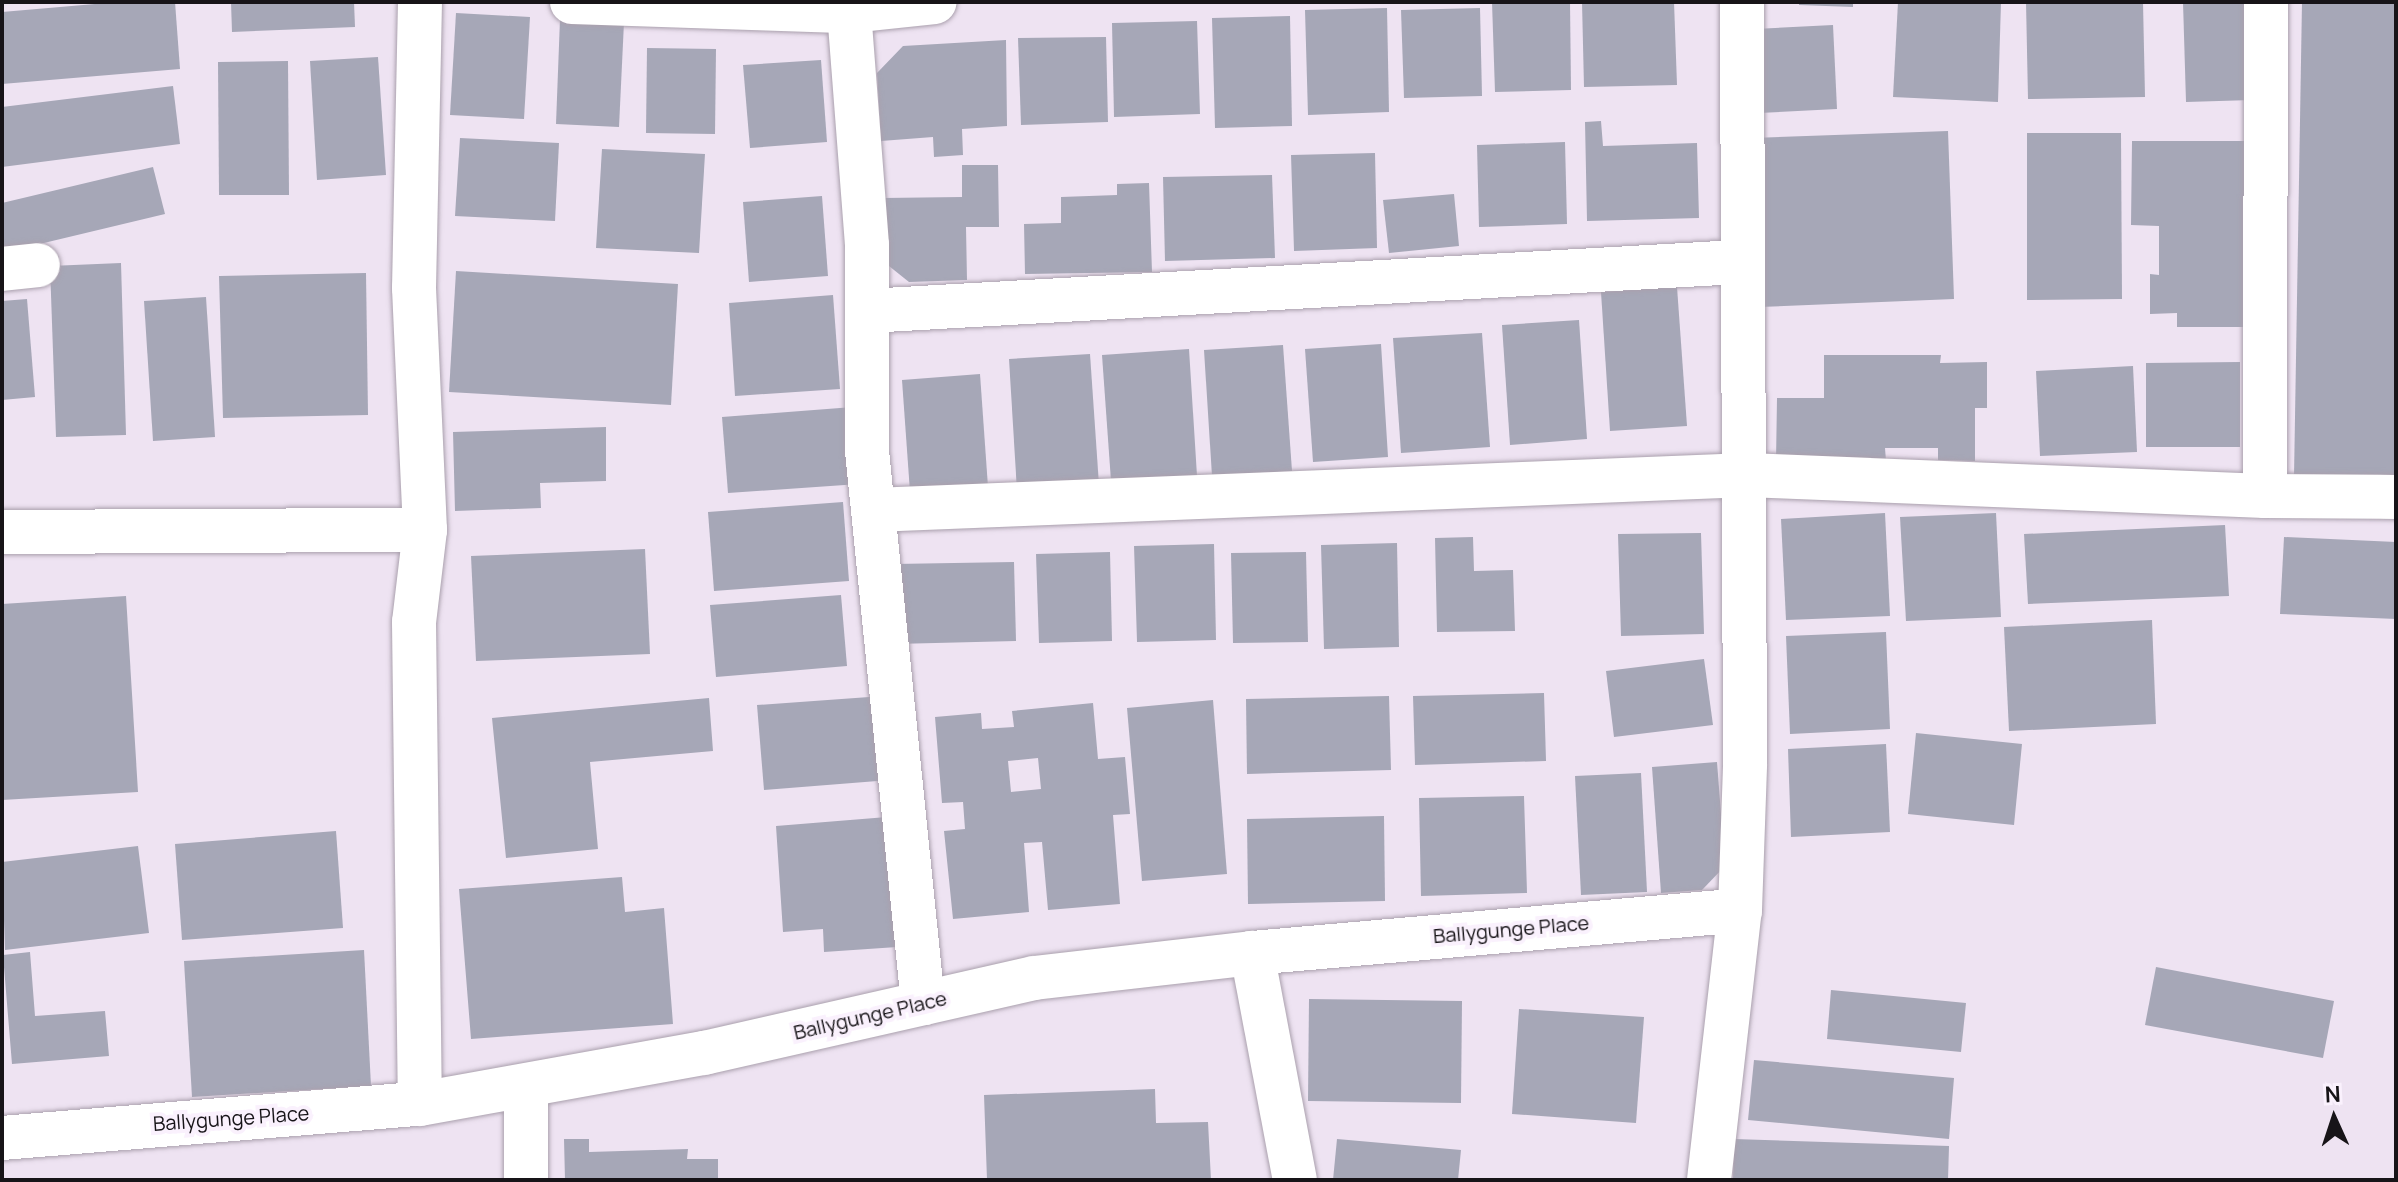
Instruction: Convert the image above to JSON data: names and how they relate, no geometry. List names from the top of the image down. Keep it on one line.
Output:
{"streets":{"street":["Ballygunge Place"]},"north":"top"}
